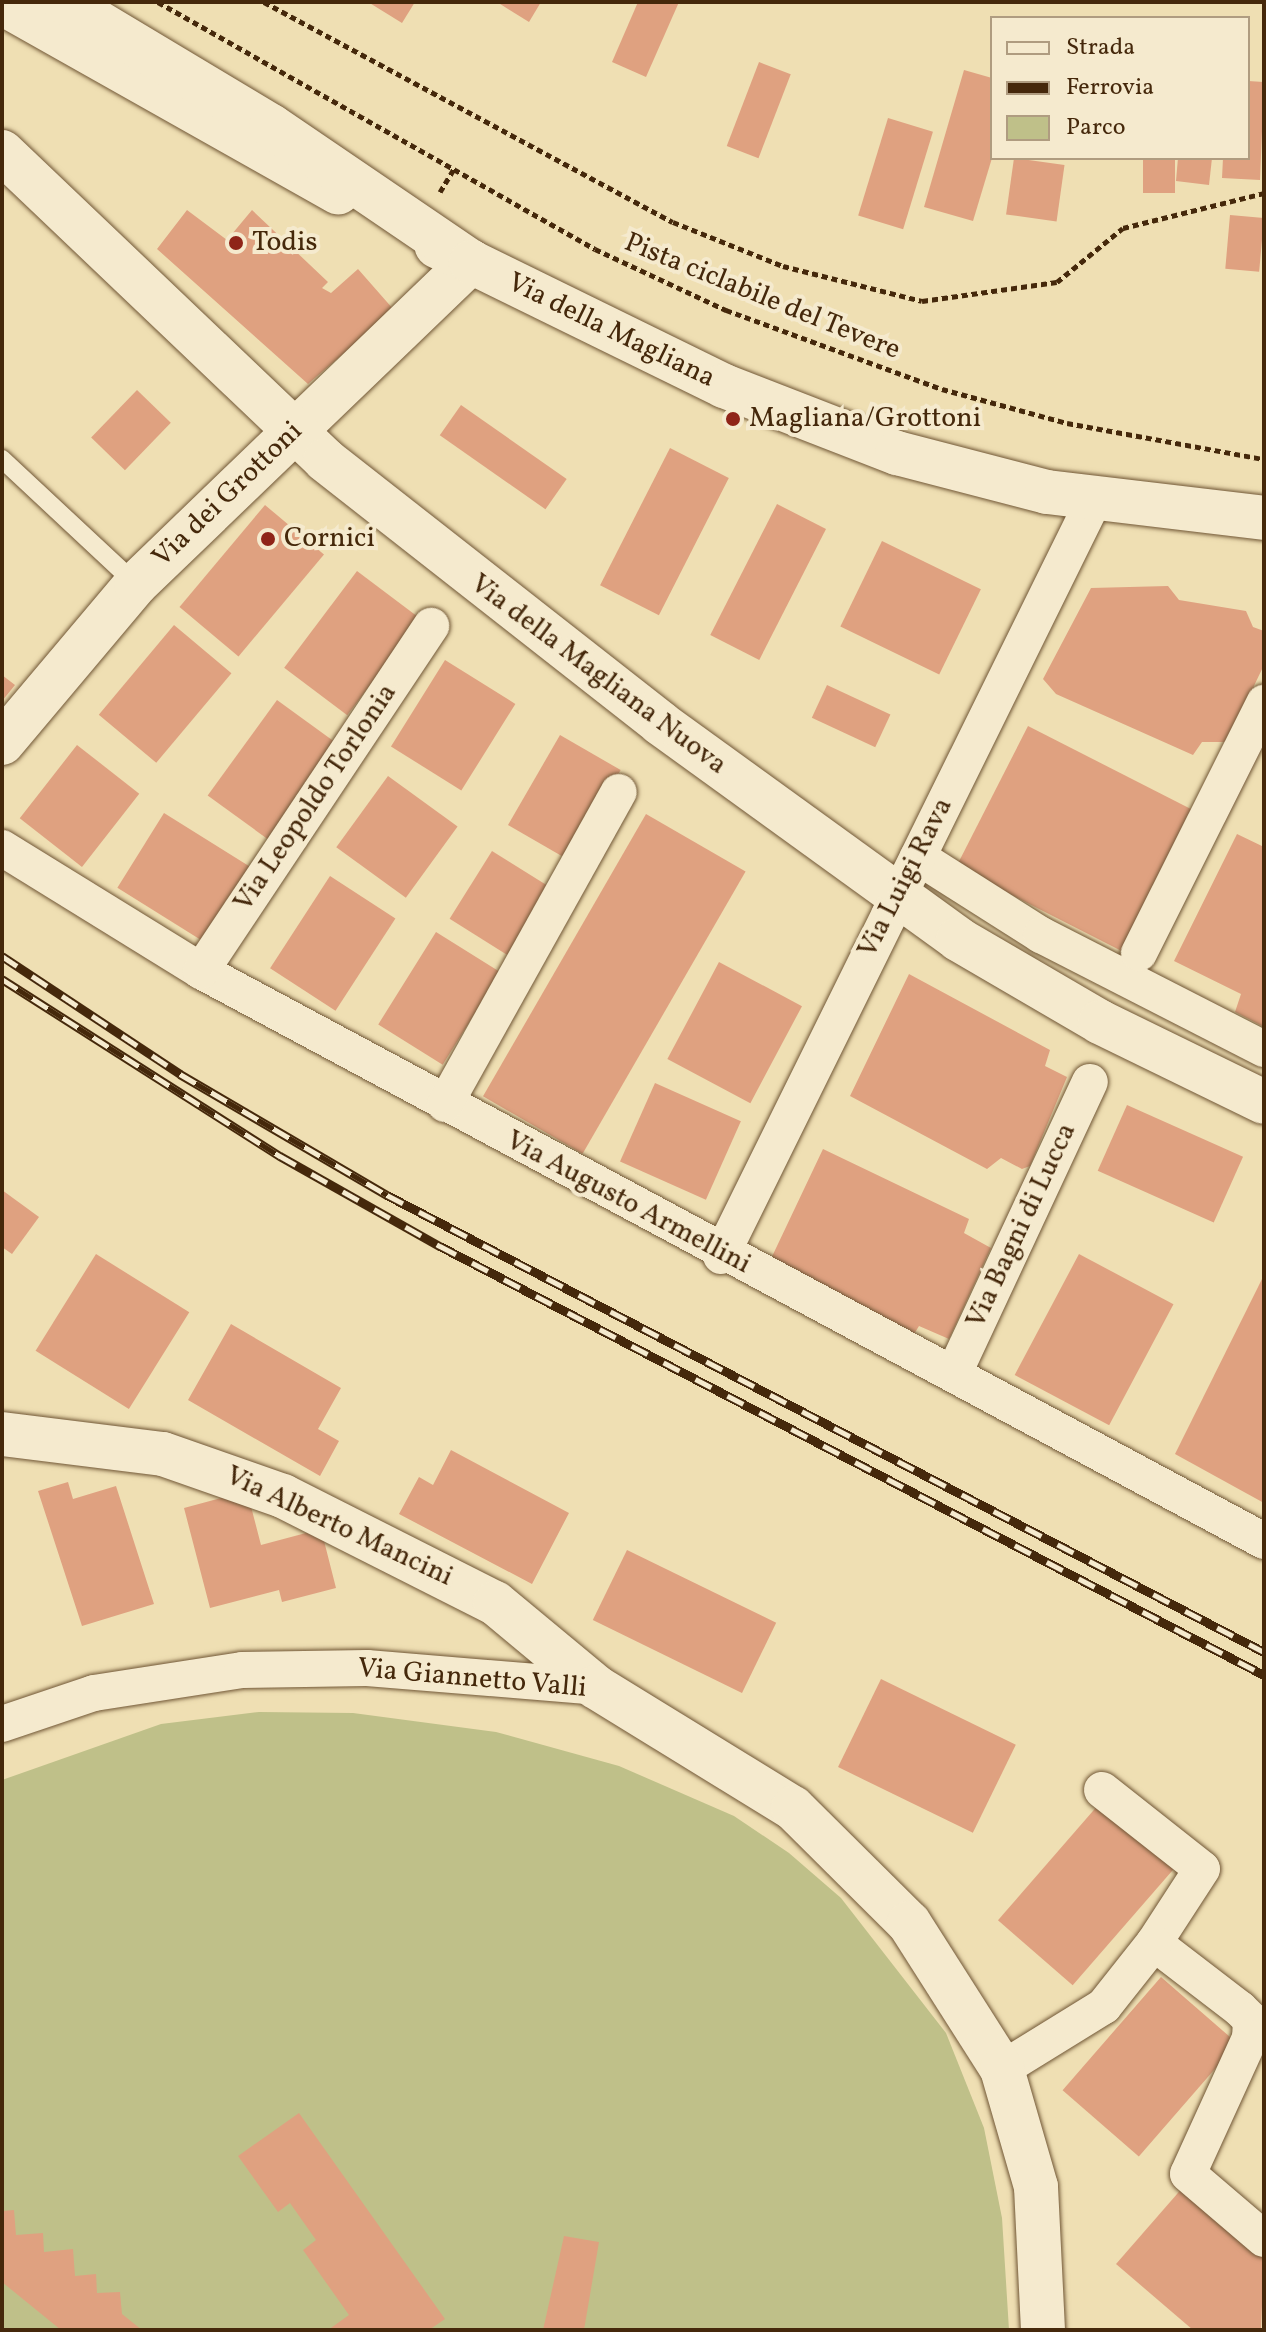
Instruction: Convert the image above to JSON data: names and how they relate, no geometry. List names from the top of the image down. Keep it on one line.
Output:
{"streets":{"main road":["Via della Magliana","Via dei Grottoni","Via della Magliana Nuova","Via Alberto Mancini","Via Giannetto Valli"],"street":["Via Leopoldo Torlonia","Via Luigi Rava","Via Augusto Armellini","Via Bagni di Lucca"],"path":["Pista ciclabile del Tevere"]},"crossings":[["Via della Magliana","Via dei Grottoni"],["Via della Magliana","Via Luigi Rava"],["Via dei Grottoni","Via della Magliana Nuova"],["Via della Magliana Nuova","Via Luigi Rava"],["Via Leopoldo Torlonia","Via Augusto Armellini"],["Via Luigi Rava","Via Augusto Armellini"],["Via Augusto Armellini","Via Bagni di Lucca"],["Via Alberto Mancini","Via Giannetto Valli"]],"places":["Todis","Magliana/Grottoni","Cornici"],"legend":["Strada","Ferrovia","Parco"]}
